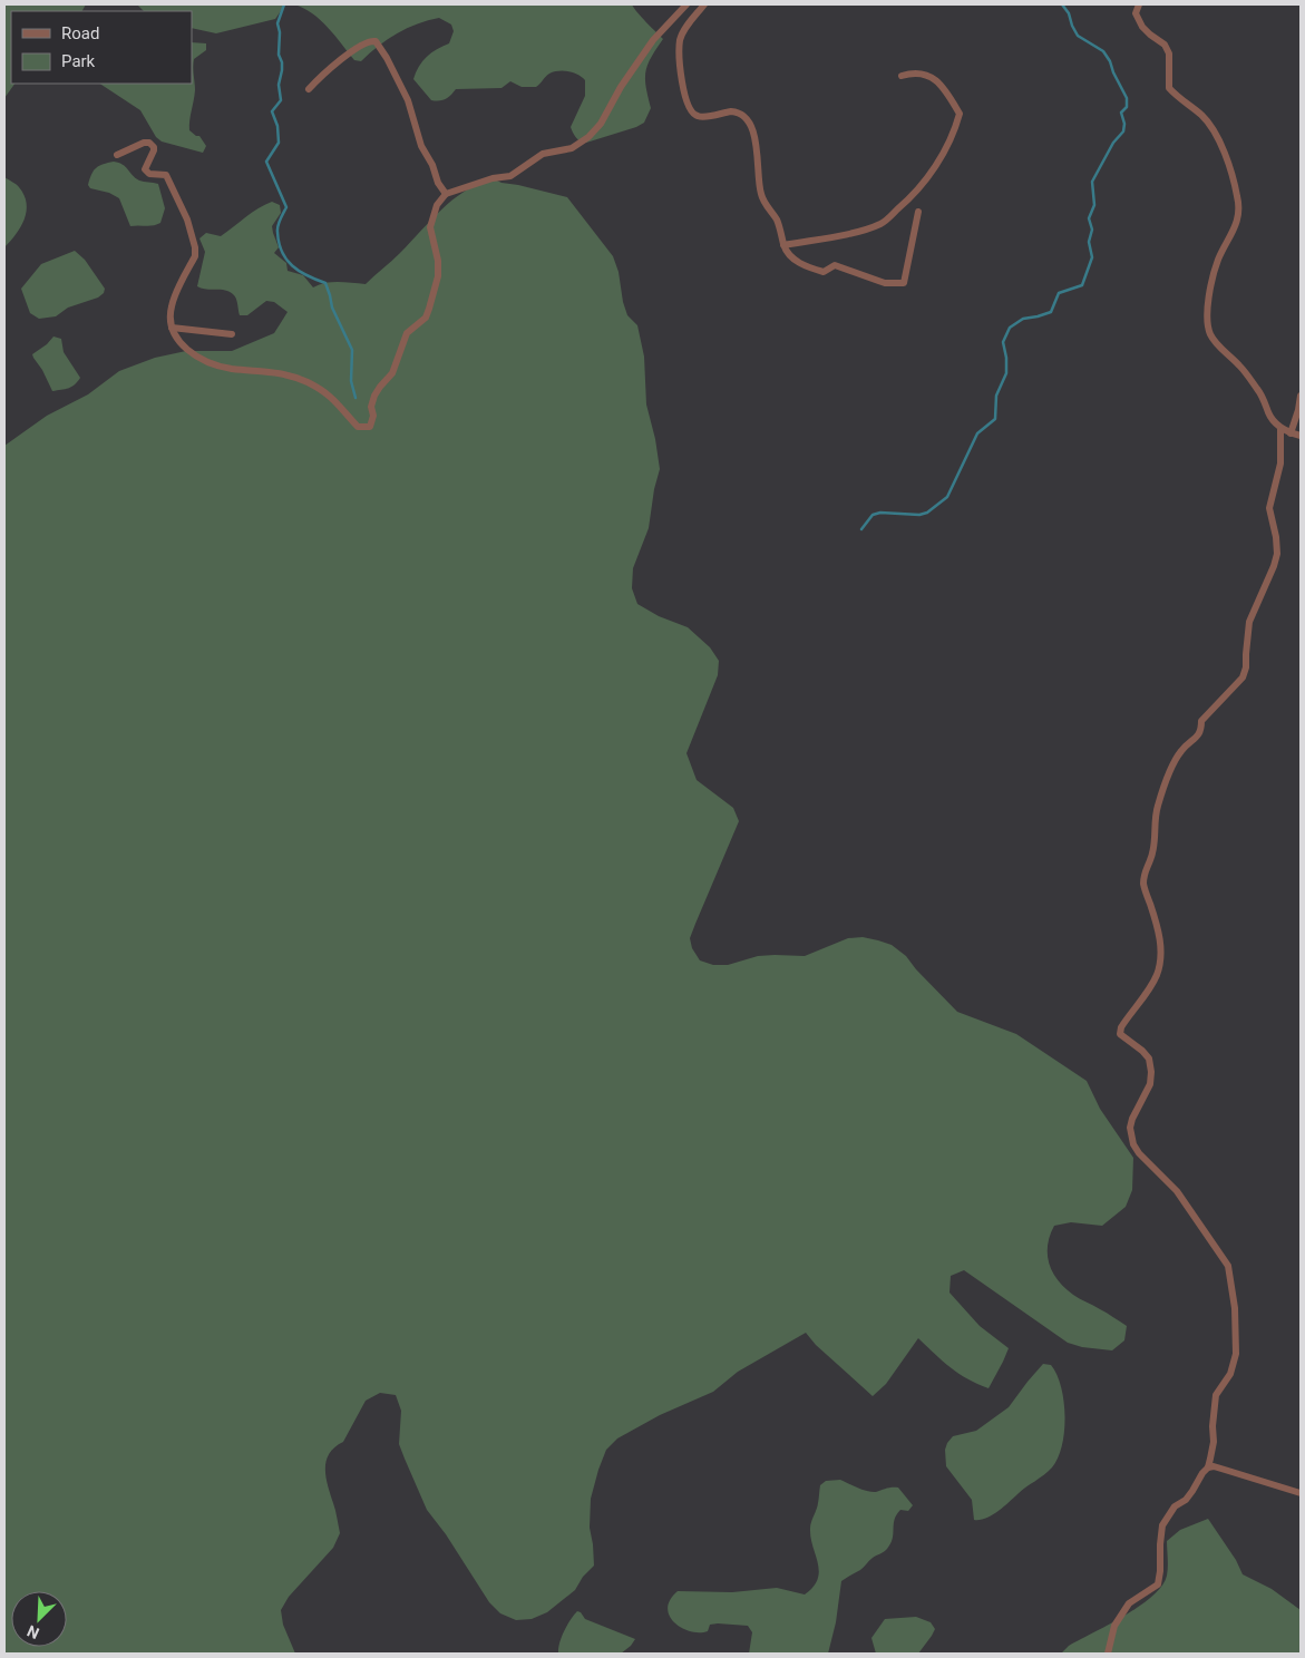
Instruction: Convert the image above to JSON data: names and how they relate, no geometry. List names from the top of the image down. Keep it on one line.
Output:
{"legend":["Road","Park"],"north":"bottom left"}
